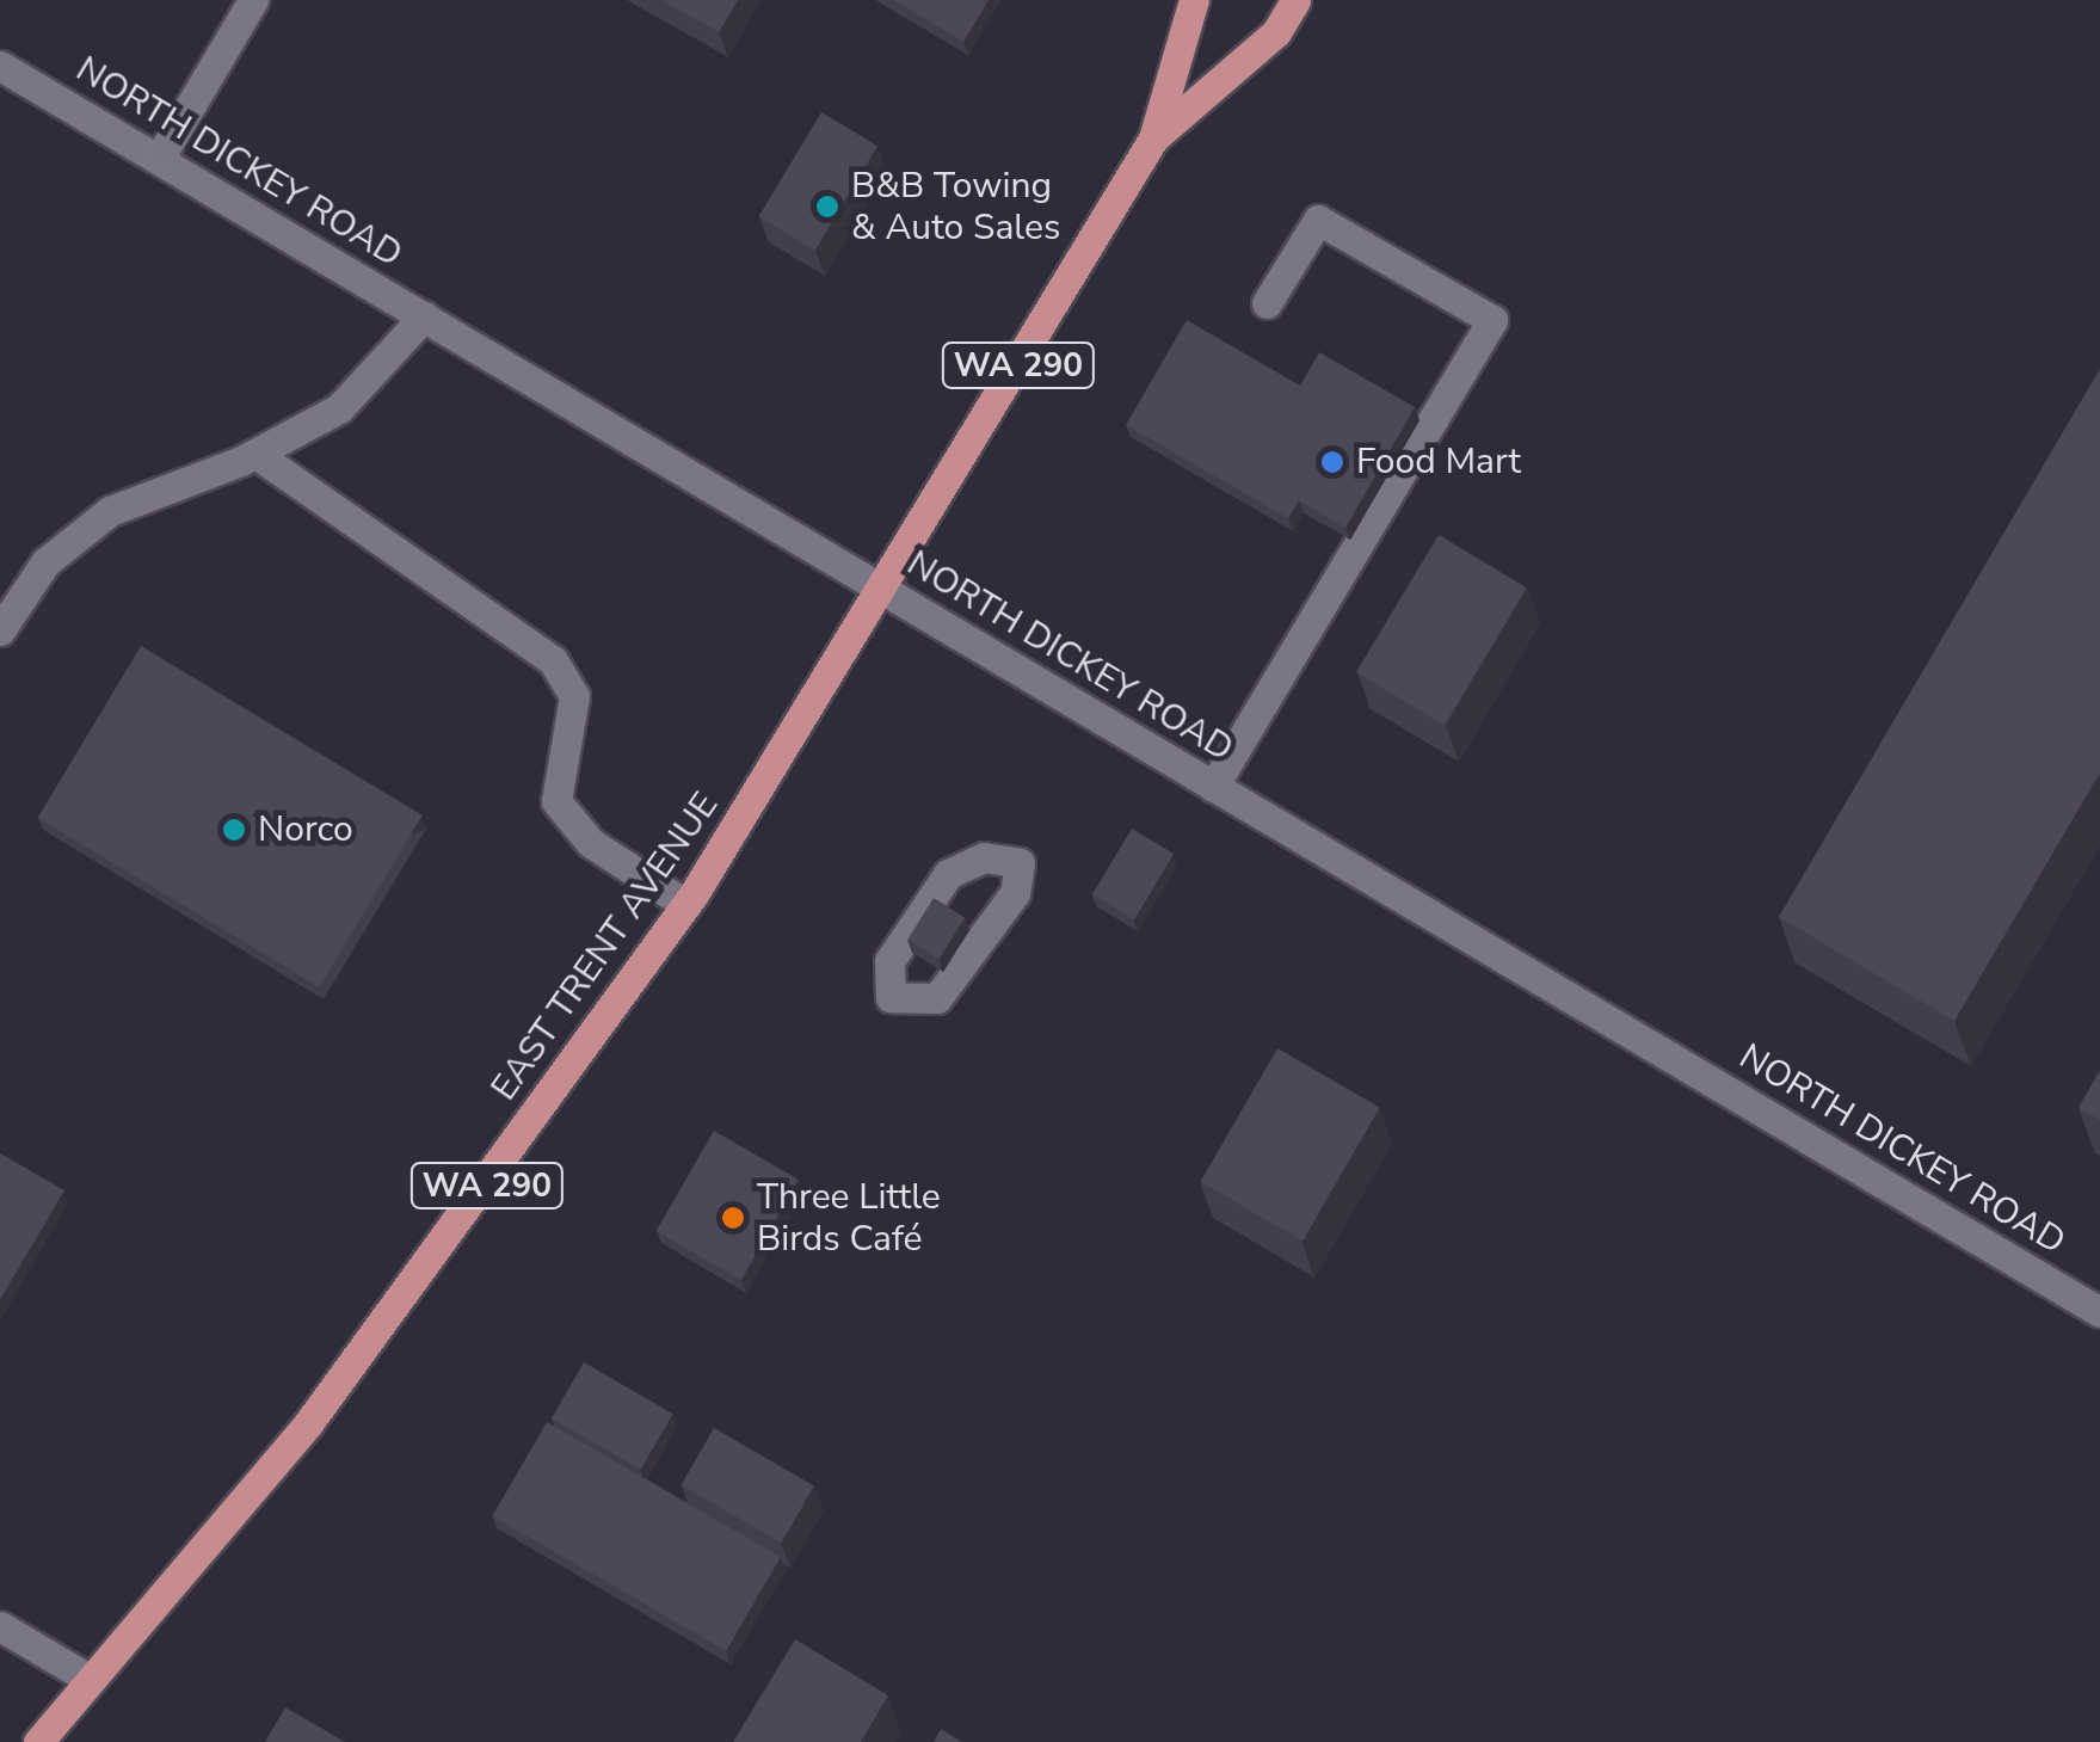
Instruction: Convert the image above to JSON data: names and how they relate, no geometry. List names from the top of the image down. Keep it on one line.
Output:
{"streets":{"main road":["WA 290","EAST TRENT AVENUE"],"street":["NORTH DICKEY ROAD"]},"crossings":[["NORTH DICKEY ROAD","EAST TRENT AVENUE"]],"places":["B&B Towing & Auto Sales","Food Mart","Norco","Three Little Birds Café"]}
